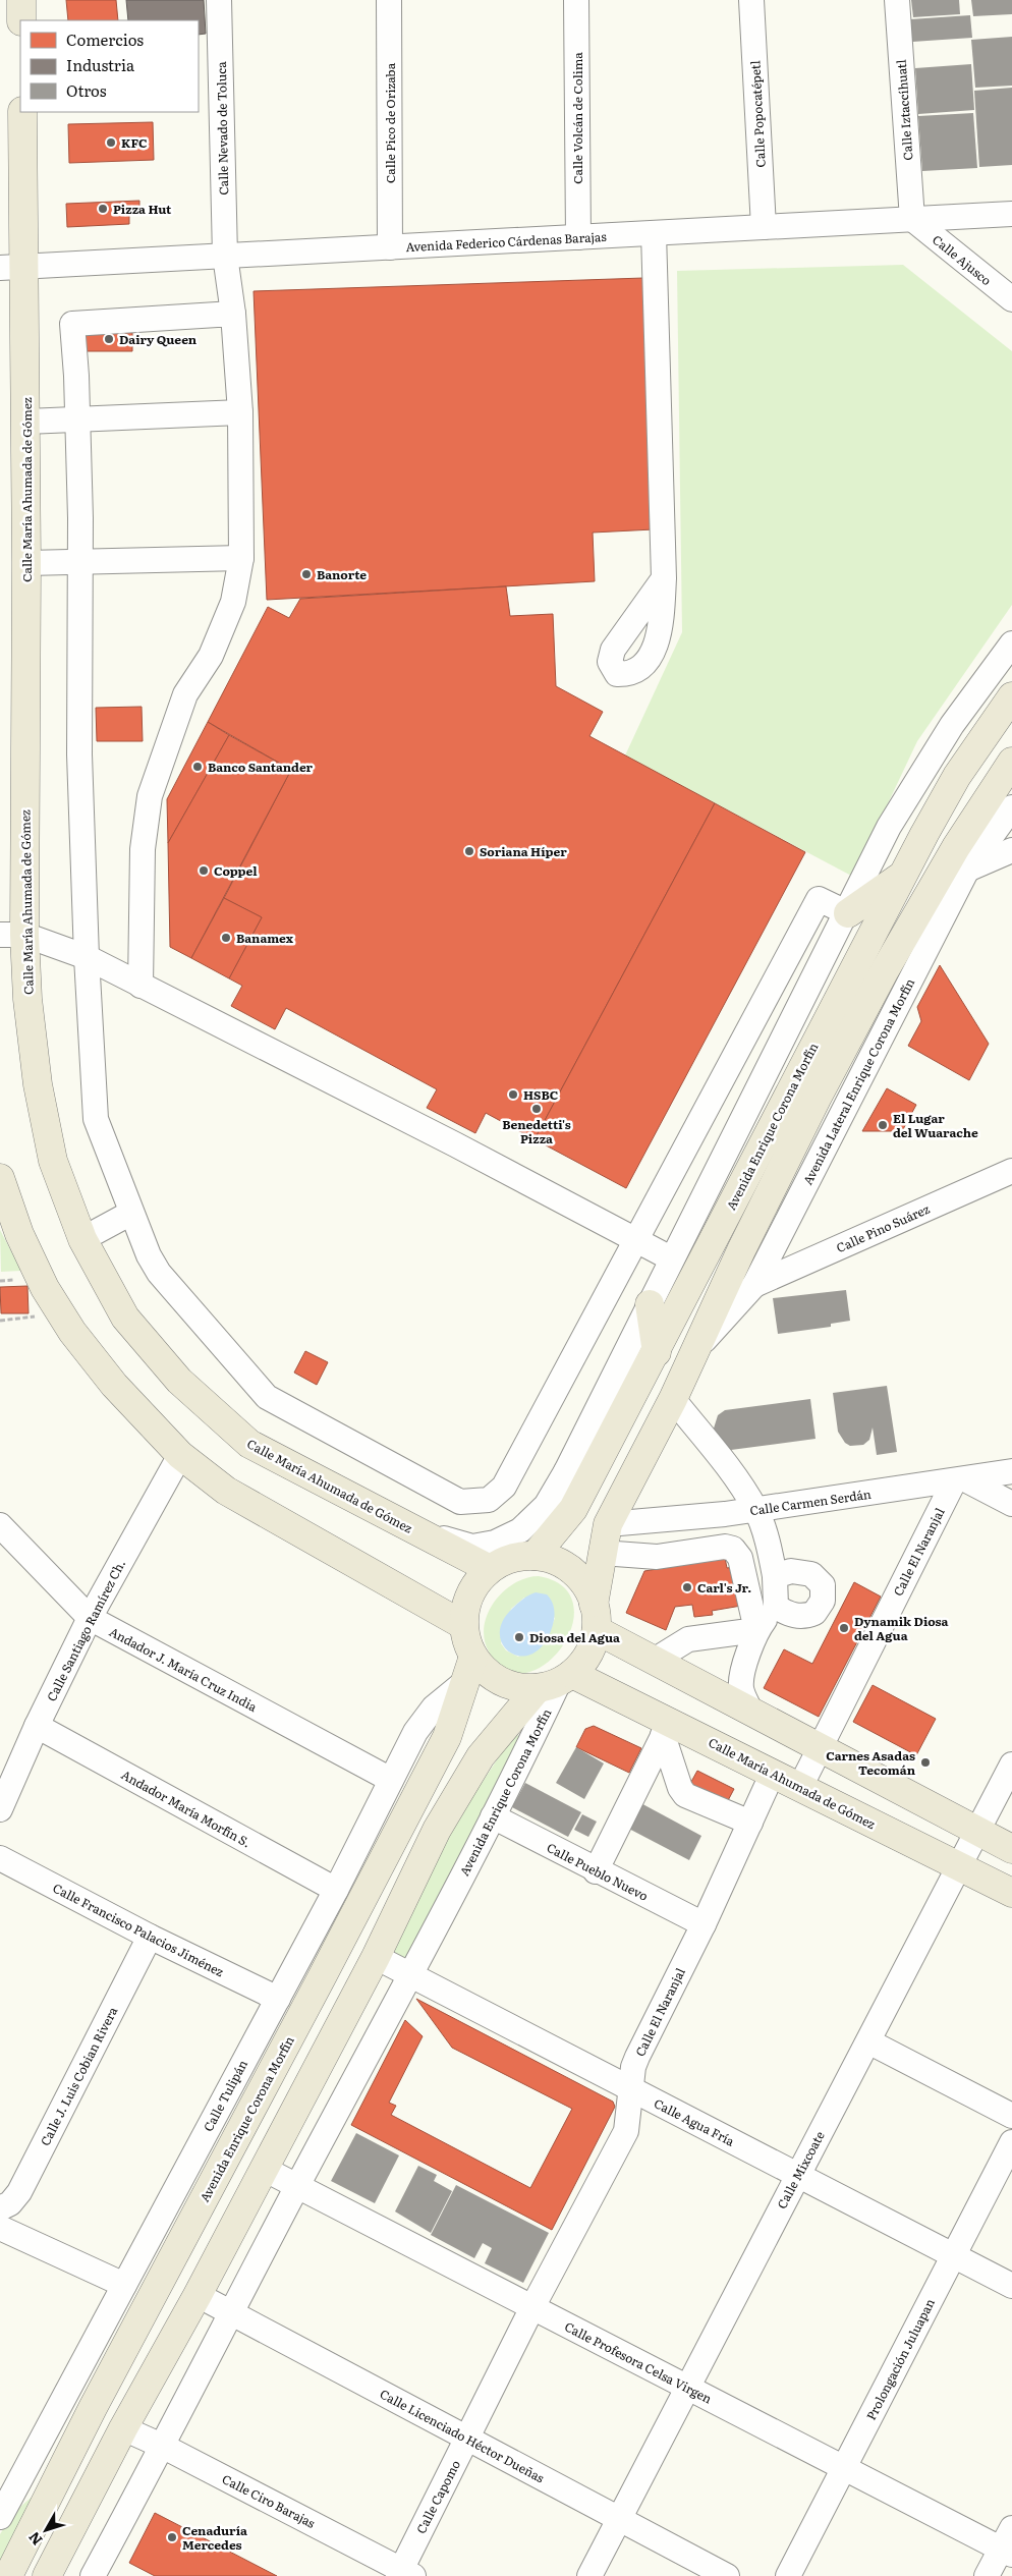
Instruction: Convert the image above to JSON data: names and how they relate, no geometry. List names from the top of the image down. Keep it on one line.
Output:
{"streets":{"main road":["Calle María Ahumada de Gómez","Avenida Enrique Corona Morfín"],"street":["Calle Iztaccíhuatl","Calle Popocatépetl","Calle Volcán de Colima","Calle Pico de Orizaba","Calle Nevado de Toluca","Avenida Federico Cárdenas Barajas","Calle Ajusco","Avenida Lateral Enrique Corona Morfín","Calle Pino Suárez","Calle Carmen Serdán","Calle El Naranjal","Calle Santiago Ramírez Ch.","Andador J. María Cruz India","Andador María Morfín S.","Calle Pueblo Nuevo","Calle Francisco Palacios Jiménez","Calle J. Luis Cobian Rivera","Calle Tulipán","Calle Agua Fría","Calle Mixcoate","Prolongación Juluapan","Calle Profesora Celsa Virgen","Calle Licenciado Héctor Dueñas","Calle Capomo","Calle Ciro Barajas"]},"crossings":[["Calle Iztaccíhuatl","Avenida Federico Cárdenas Barajas"],["Calle Iztaccíhuatl","Calle Ajusco"],["Calle Popocatépetl","Avenida Federico Cárdenas Barajas"],["Calle Volcán de Colima","Avenida Federico Cárdenas Barajas"],["Calle Pico de Orizaba","Avenida Federico Cárdenas Barajas"],["Calle Nevado de Toluca","Avenida Federico Cárdenas Barajas"],["Avenida Federico Cárdenas Barajas","Calle Ajusco"],["Avenida Federico Cárdenas Barajas","Calle María Ahumada de Gómez"],["Calle María Ahumada de Gómez","Avenida Enrique Corona Morfín"],["Calle María Ahumada de Gómez","Calle El Naranjal"],["Calle María Ahumada de Gómez","Calle Mixcoate"],["Avenida Lateral Enrique Corona Morfín","Avenida Enrique Corona Morfín"],["Avenida Lateral Enrique Corona Morfín","Calle Pino Suárez"],["Avenida Enrique Corona Morfín","Calle Carmen Serdán"],["Avenida Enrique Corona Morfín","Calle Pueblo Nuevo"],["Avenida Enrique Corona Morfín","Calle Tulipán"],["Avenida Enrique Corona Morfín","Calle Agua Fría"],["Avenida Enrique Corona Morfín","Calle Profesora Celsa Virgen"],["Avenida Enrique Corona Morfín","Calle Licenciado Héctor Dueñas"],["Avenida Enrique Corona Morfín","Calle Ciro Barajas"],["Calle Carmen Serdán","Calle El Naranjal"],["Calle El Naranjal","Calle Pueblo Nuevo"],["Calle El Naranjal","Calle Agua Fría"],["Calle El Naranjal","Calle Profesora Celsa Virgen"],["Calle El Naranjal","Calle Capomo"],["Calle Santiago Ramírez Ch.","Andador J. María Cruz India"],["Calle Santiago Ramírez Ch.","Andador María Morfín S."],["Andador J. María Cruz India","Calle Tulipán"],["Andador María Morfín S.","Calle Tulipán"],["Calle Francisco Palacios Jiménez","Calle J. Luis Cobian Rivera"],["Calle Francisco Palacios Jiménez","Calle Tulipán"],["Calle Agua Fría","Calle Mixcoate"],["Calle Agua Fría","Prolongación Juluapan"],["Calle Mixcoate","Calle Profesora Celsa Virgen"],["Calle Mixcoate","Calle Licenciado Héctor Dueñas"],["Prolongación Juluapan","Calle Profesora Celsa Virgen"],["Calle Profesora Celsa Virgen","Calle Capomo"],["Calle Licenciado Héctor Dueñas","Calle Capomo"],["Calle Capomo","Calle Ciro Barajas"]],"places":["KFC","Pizza Hut","Dairy Queen","Banorte","Banco Santander","Soriana Híper","Coppel","Banamex","HSBC","Benedetti's Pizza","El Lugar del Wuarache","Carl's Jr.","Dynamik Diosa del Agua","Diosa del Agua","Carnes Asadas Tecomán","Cenaduría Mercedes"],"legend":["Comercios","Industria","Otros"],"north":"bottom left"}
